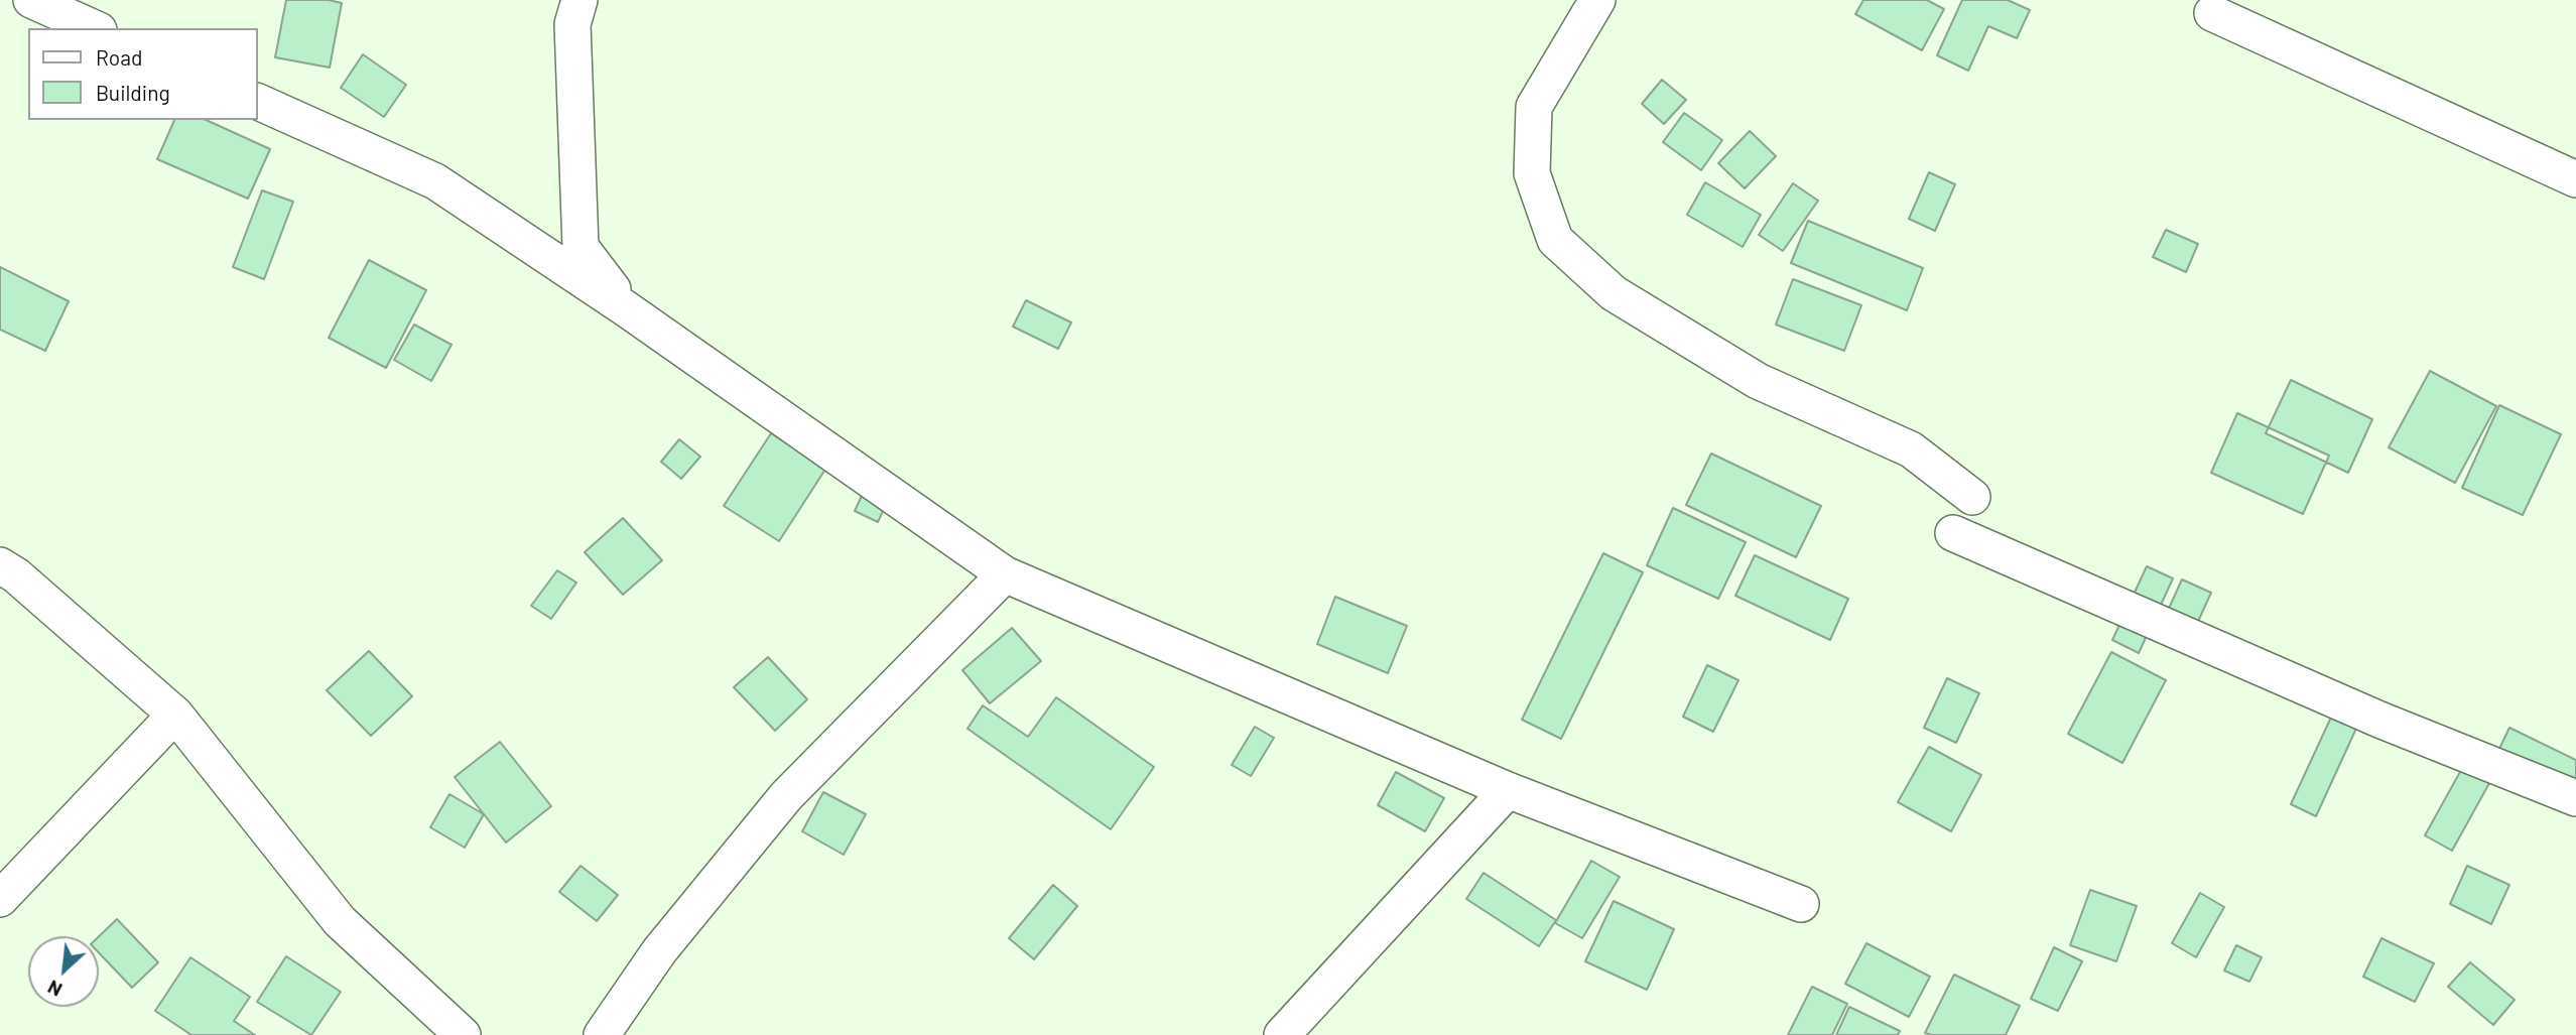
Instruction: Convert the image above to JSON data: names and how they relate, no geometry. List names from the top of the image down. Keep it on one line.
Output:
{"legend":["Road","Building"],"north":"bottom left"}
